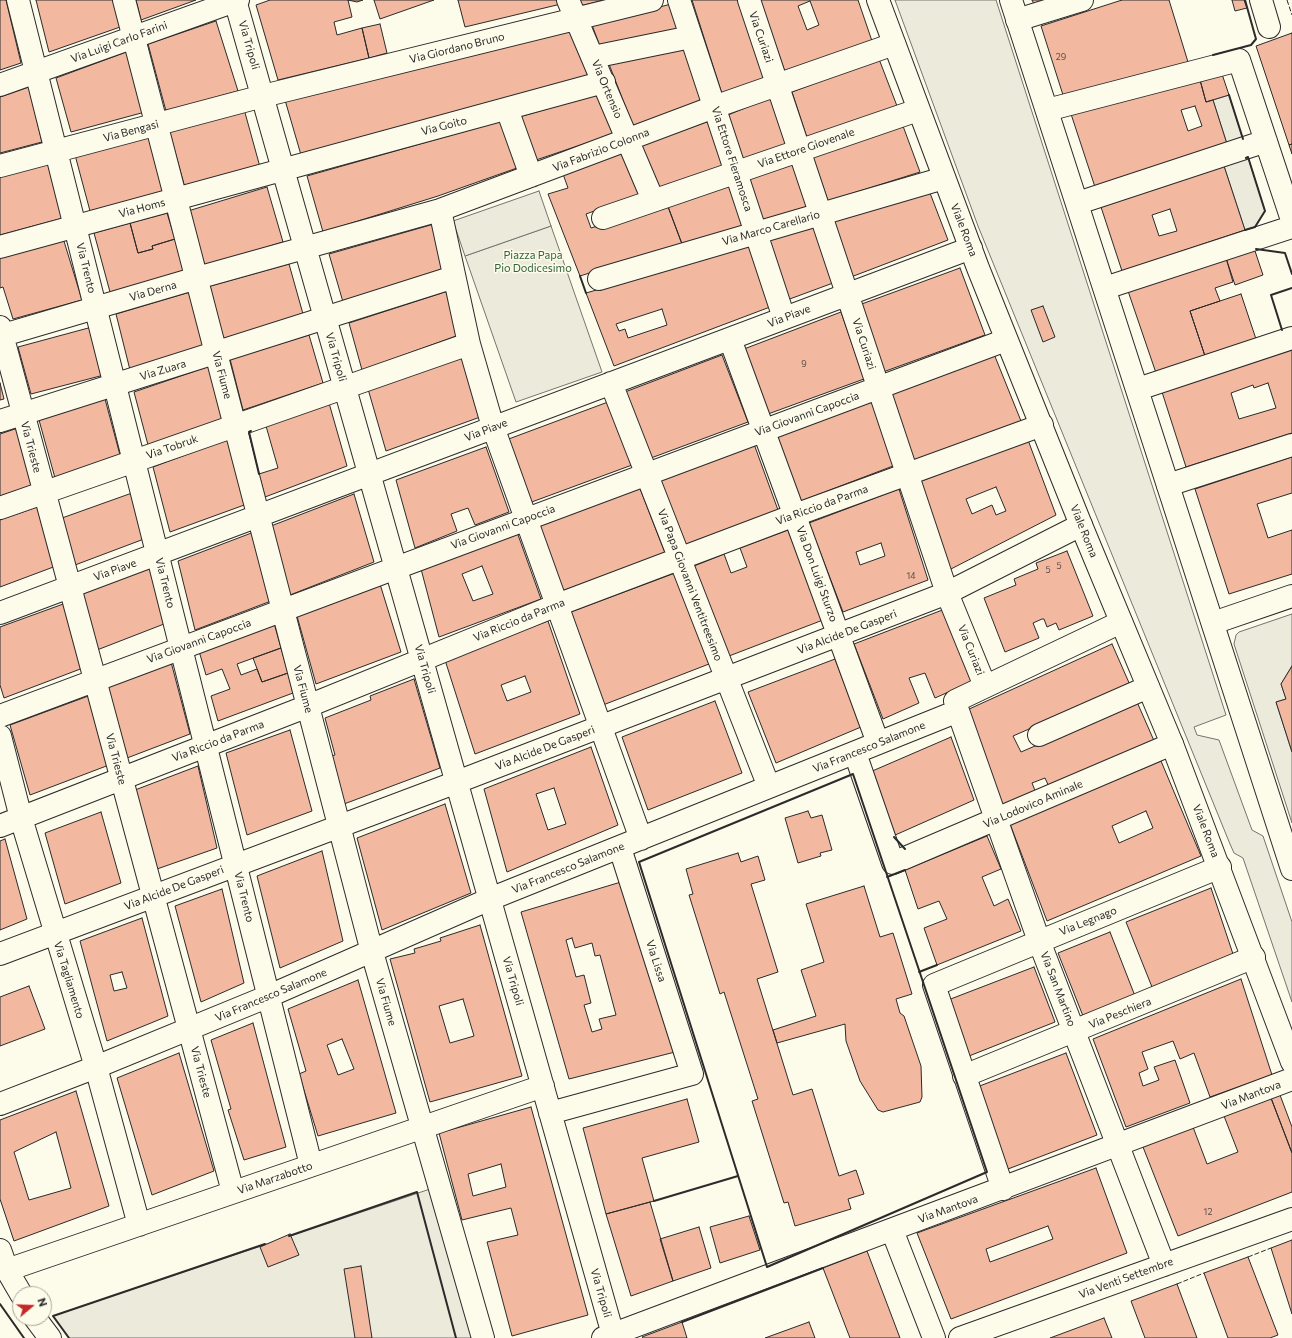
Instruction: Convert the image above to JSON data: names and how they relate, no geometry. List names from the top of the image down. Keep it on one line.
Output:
{"streets":{"street":["Via Curiazi","Via Luigi Carlo Farini","Via Tripoli","Via Giordano Bruno","Via Ortensio","Via Goito","Via Bengasi","Via Ettore Giovenale","Via Fabrizio Colonna","Via Ettore Fieramosca","Via Homs","Via Marco Carellario","Viale Roma","Via Trento","Via Derna","Via Piave","Via Zuara","Via Fiume","Via Giovanni Capoccia","Via Trieste","Via Tobruk","Via Riccio da Parma","Via Don Luigi Sturzo","Via Papa Giovanni Ventitreesimo","Via Alcide De Gasperi","Via Francesco Salamone","Via Lodovico Aminale","Via Legnago","Via Lissa","Via Tagliamento","Via San Martino","Via Peschiera","Via Mantova","Via Marzabotto","Via Venti Settembre"]},"crossings":[["Via Curiazi","Via Ettore Giovenale"],["Via Curiazi","Via Fabrizio Colonna"],["Via Curiazi","Via Marco Carellario"],["Via Curiazi","Via Piave"],["Via Curiazi","Via Giovanni Capoccia"],["Via Curiazi","Via Riccio da Parma"],["Via Curiazi","Via Alcide De Gasperi"],["Via Luigi Carlo Farini","Via Tripoli"],["Via Luigi Carlo Farini","Via Trento"],["Via Luigi Carlo Farini","Via Fiume"],["Via Tripoli","Via Giordano Bruno"],["Via Tripoli","Via Goito"],["Via Tripoli","Via Bengasi"],["Via Tripoli","Via Fabrizio Colonna"],["Via Tripoli","Via Homs"],["Via Tripoli","Via Derna"],["Via Tripoli","Via Piave"],["Via Tripoli","Via Zuara"],["Via Tripoli","Via Giovanni Capoccia"],["Via Tripoli","Via Tobruk"],["Via Tripoli","Via Riccio da Parma"],["Via Tripoli","Via Alcide De Gasperi"],["Via Tripoli","Via Francesco Salamone"],["Via Tripoli","Via Lissa"],["Via Tripoli","Via Mantova"],["Via Tripoli","Via Marzabotto"],["Via Giordano Bruno","Via Ortensio"],["Via Giordano Bruno","Via Bengasi"],["Via Ortensio","Via Goito"],["Via Ortensio","Via Ettore Giovenale"],["Via Ortensio","Via Fabrizio Colonna"],["Via Goito","Via Homs"],["Via Bengasi","Via Trento"],["Via Bengasi","Via Fiume"],["Via Ettore Giovenale","Via Ettore Fieramosca"],["Via Ettore Giovenale","Viale Roma"],["Via Fabrizio Colonna","Via Ettore Fieramosca"],["Via Fabrizio Colonna","Viale Roma"],["Via Fabrizio Colonna","Via Derna"],["Via Ettore Fieramosca","Via Marco Carellario"],["Via Ettore Fieramosca","Via Piave"],["Via Homs","Via Trento"],["Via Homs","Via Fiume"],["Via Marco Carellario","Viale Roma"],["Viale Roma","Via Piave"],["Viale Roma","Via Giovanni Capoccia"],["Viale Roma","Via Riccio da Parma"],["Viale Roma","Via Alcide De Gasperi"],["Viale Roma","Via Lodovico Aminale"],["Viale Roma","Via Legnago"],["Viale Roma","Via Peschiera"],["Via Trento","Via Derna"],["Via Trento","Via Piave"],["Via Trento","Via Zuara"],["Via Trento","Via Giovanni Capoccia"],["Via Trento","Via Tobruk"],["Via Trento","Via Riccio da Parma"],["Via Trento","Via Alcide De Gasperi"],["Via Trento","Via Francesco Salamone"],["Via Trento","Via Marzabotto"],["Via Derna","Via Fiume"],["Via Derna","Via Trieste"],["Via Piave","Via Fiume"],["Via Piave","Via Trieste"],["Via Piave","Via Don Luigi Sturzo"],["Via Piave","Via Papa Giovanni Ventitreesimo"],["Via Zuara","Via Fiume"],["Via Zuara","Via Trieste"],["Via Fiume","Via Giovanni Capoccia"],["Via Fiume","Via Tobruk"],["Via Fiume","Via Riccio da Parma"],["Via Fiume","Via Alcide De Gasperi"],["Via Fiume","Via Francesco Salamone"],["Via Fiume","Via Marzabotto"],["Via Giovanni Capoccia","Via Trieste"],["Via Giovanni Capoccia","Via Don Luigi Sturzo"],["Via Giovanni Capoccia","Via Papa Giovanni Ventitreesimo"],["Via Trieste","Via Tobruk"],["Via Trieste","Via Riccio da Parma"],["Via Trieste","Via Alcide De Gasperi"],["Via Trieste","Via Francesco Salamone"],["Via Trieste","Via Marzabotto"],["Via Riccio da Parma","Via Don Luigi Sturzo"],["Via Riccio da Parma","Via Papa Giovanni Ventitreesimo"],["Via Riccio da Parma","Via Tagliamento"],["Via Don Luigi Sturzo","Via Alcide De Gasperi"],["Via Don Luigi Sturzo","Via Francesco Salamone"],["Via Papa Giovanni Ventitreesimo","Via Alcide De Gasperi"],["Via Papa Giovanni Ventitreesimo","Via Francesco Salamone"],["Via Alcide De Gasperi","Via Tagliamento"],["Via Francesco Salamone","Via Lodovico Aminale"],["Via Francesco Salamone","Via Lissa"],["Via Francesco Salamone","Via Tagliamento"],["Via Francesco Salamone","Via San Martino"],["Via Lodovico Aminale","Via San Martino"],["Via Legnago","Via San Martino"],["Via Legnago","Via Peschiera"],["Via Tagliamento","Via Marzabotto"],["Via San Martino","Via Peschiera"],["Via San Martino","Via Mantova"],["Via San Martino","Via Venti Settembre"]],"parks":["Piazza Papa Pio Dodicesimo"],"house_numbers":["29","9","5","5","14","12"],"north":"right"}
